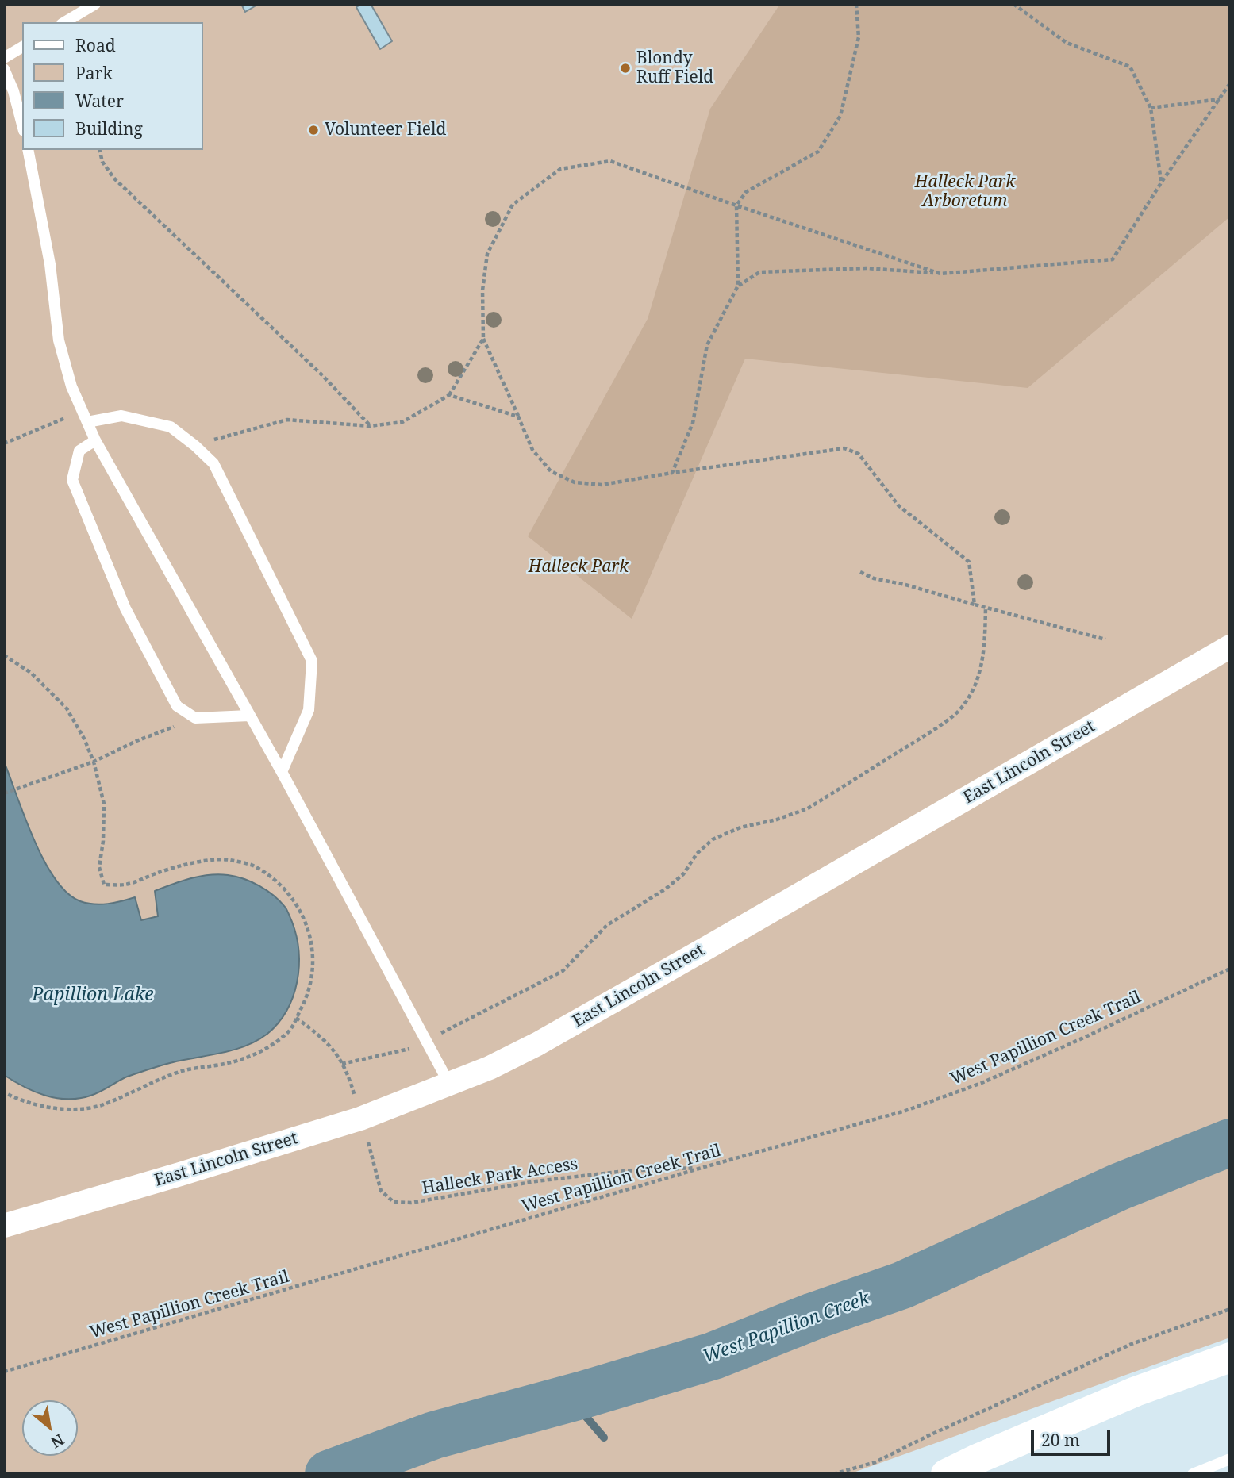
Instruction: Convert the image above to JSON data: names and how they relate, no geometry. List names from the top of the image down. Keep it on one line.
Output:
{"streets":{"street":["East Lincoln Street"],"path":["West Papillion Creek Trail","Halleck Park Access"]},"crossings":[["East Lincoln Street","Halleck Park Access"],["West Papillion Creek Trail","Halleck Park Access"]],"water":["Papillion Lake","West Papillion Creek"],"parks":["Halleck Park Arboretum","Halleck Park"],"places":["Blondy Ruff Field","Volunteer Field"],"legend":["Road","Park","Water","Building"],"scale_bar":"20 m","north":"bottom right"}
